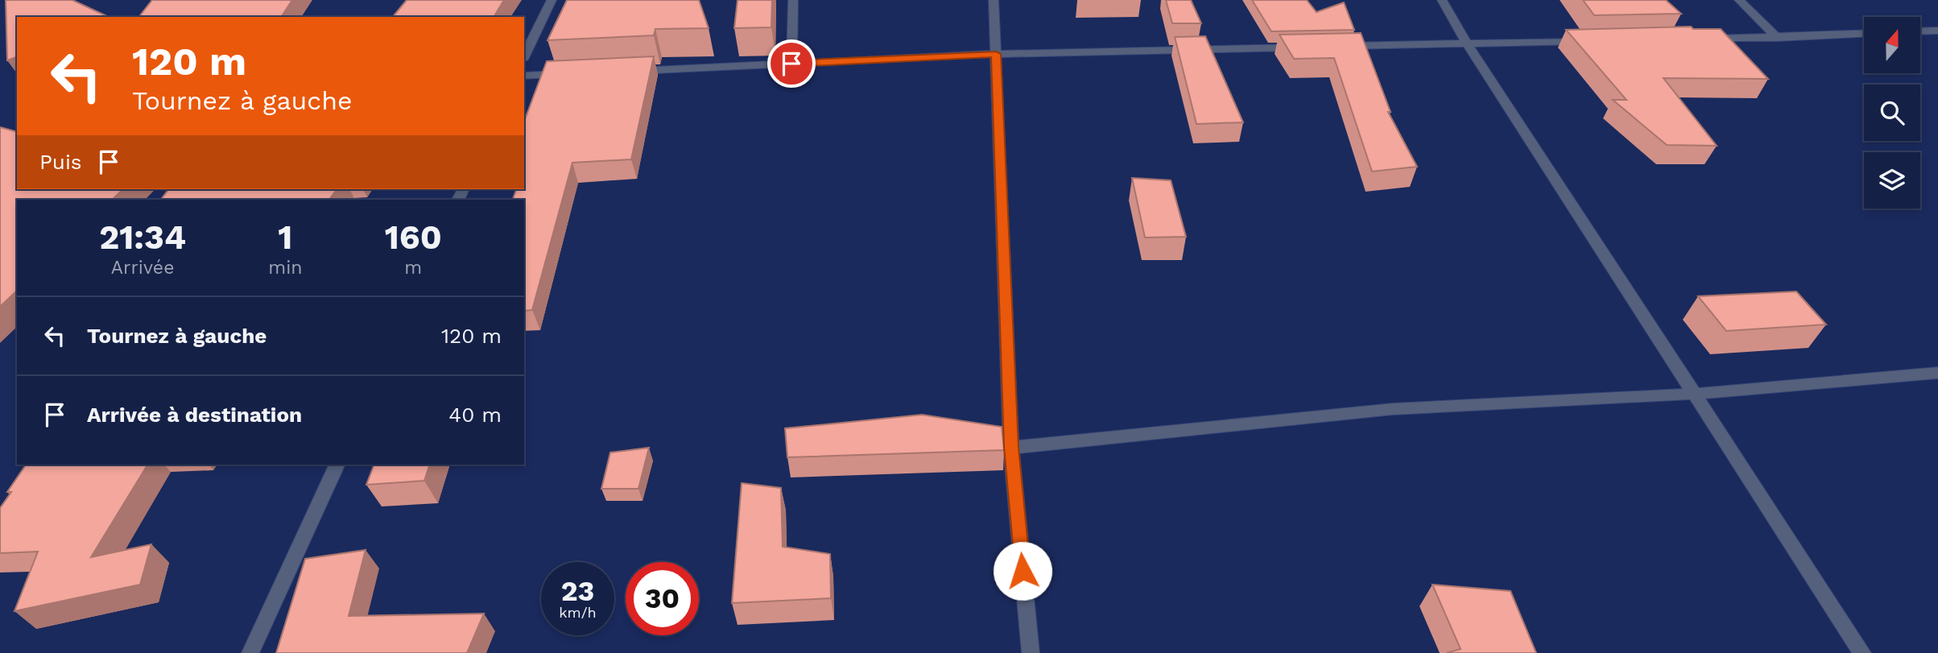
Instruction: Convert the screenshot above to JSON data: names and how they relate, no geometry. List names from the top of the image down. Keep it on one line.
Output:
{"north":"top","page":{"turn":["120 m","Tournez à gauche"],"then":"Puis","eta":["21:34","Arrivée","1","min","160","m"],"list":[{"name":"Tournez à gauche","value":"120 m"},{"name":"Arrivée à destination","value":"40 m"}],"speed":"23 km/h","limit":"30"}}
